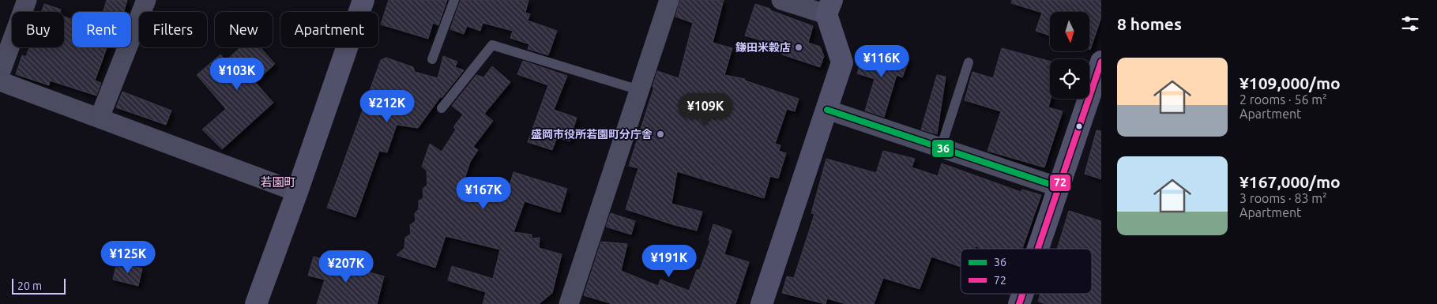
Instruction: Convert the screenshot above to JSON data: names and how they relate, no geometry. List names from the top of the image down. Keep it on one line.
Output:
{"districts":["若園町"],"places":["鎌田米穀店","盛岡市役所若園町分庁舎"],"lines":["transit line 72","transit line 36"],"legend":["36","72"],"scale_bar":"20 m","north":"bottom","page":{"heading":"8 homes","chip":["Buy","Rent","Filters","New","Apartment"],"price":["¥116K","¥103K","¥212K","¥109K","¥167K","¥125K","¥191K","¥207K"],"list":[{"name":"¥109,000/mo","note":"2 rooms · 56 m² · Apartment"},{"name":"¥167,000/mo","note":"3 rooms · 83 m² · Apartment"}],"scale":"20 m"}}
